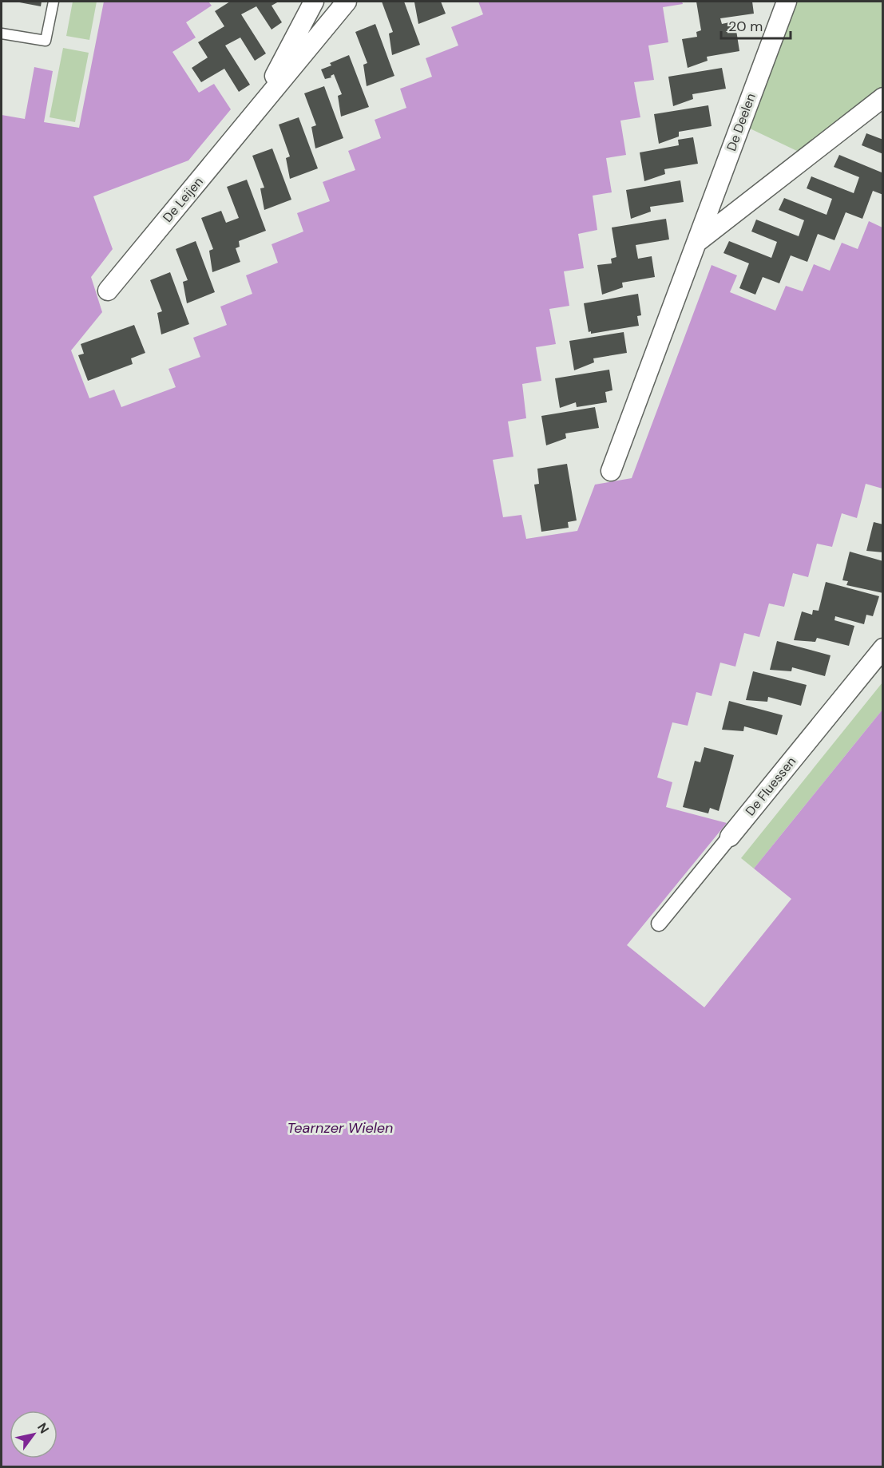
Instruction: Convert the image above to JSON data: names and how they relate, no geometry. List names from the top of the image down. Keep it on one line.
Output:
{"streets":{"street":["De Deelen","De Leijen","De Fluessen"]},"water":["Tearnzer Wielen"],"scale_bar":"20 m","north":"top right"}
